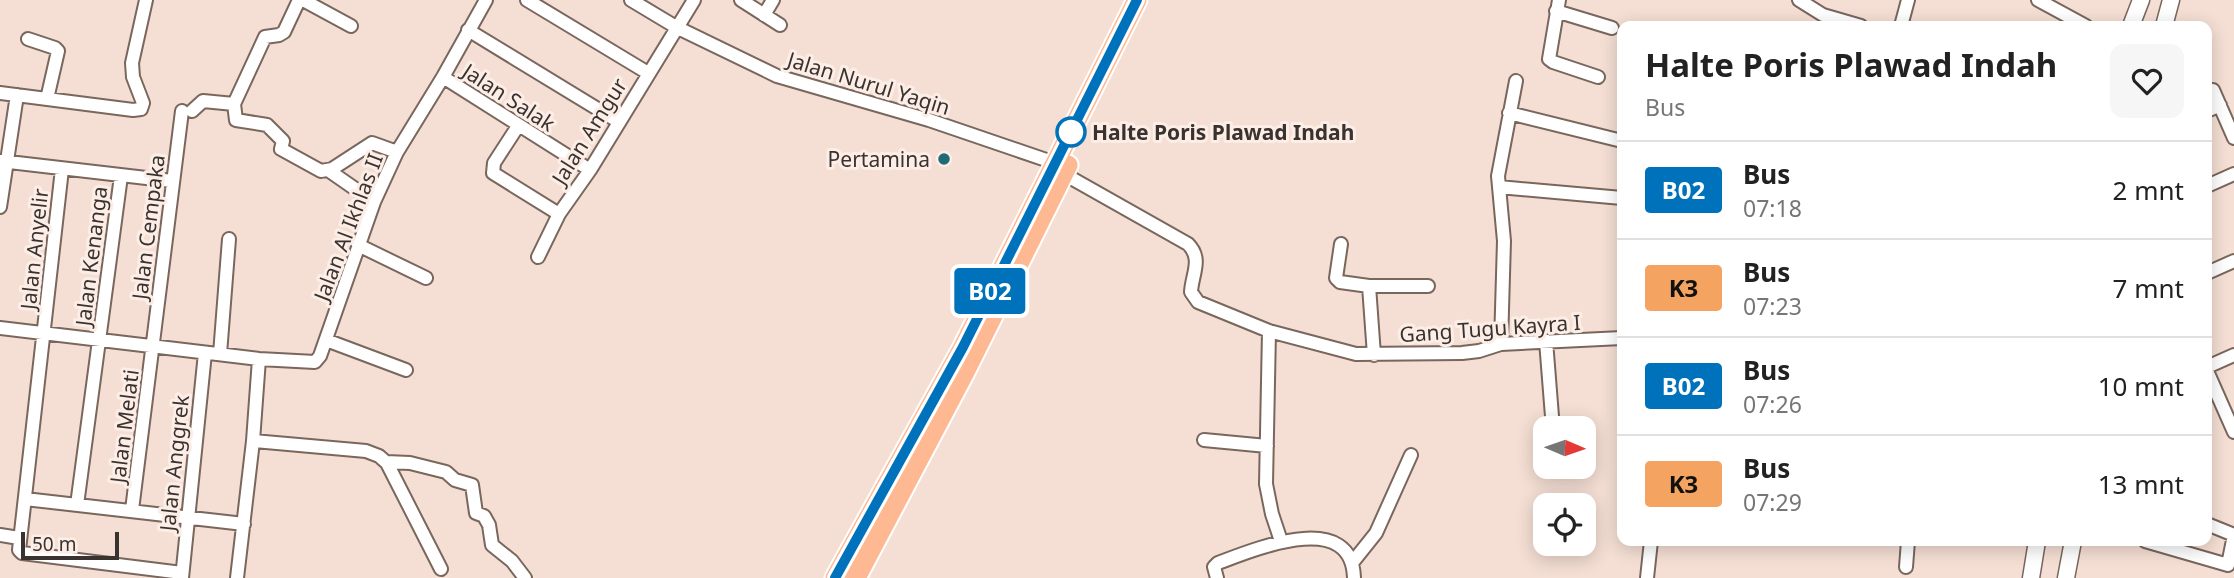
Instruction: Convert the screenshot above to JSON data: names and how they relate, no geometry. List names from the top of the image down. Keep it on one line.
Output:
{"streets":{"street":["Jalan Nurul Yaqin","Jalan Salak","Jalan Amgur","Jalan Cempaka","Jalan Al Ikhlas II","Jalan Anyelir","Jalan Kenanga","Gang Tugu Kayra I","Jalan Melati","Jalan Anggrek"]},"crossings":[["Jalan Nurul Yaqin","Jalan Amgur"],["Jalan Nurul Yaqin","Gang Tugu Kayra I"],["Jalan Salak","Jalan Amgur"],["Jalan Salak","Jalan Al Ikhlas II"],["Jalan Cempaka","Jalan Melati"]],"places":["Halte Poris Plawad Indah","Pertamina"],"lines":["bus line B02"],"scale_bar":"50 m","north":"right","page":{"on_map":"B02","heading":["Halte Poris Plawad Indah","Bus"],"list":[{"mark":"B02","name":"Bus","note":"07:18","value":"2 mnt"},{"mark":"K3","name":"Bus","note":"07:23","value":"7 mnt"},{"mark":"B02","name":"Bus","note":"07:26","value":"10 mnt"},{"mark":"K3","name":"Bus","note":"07:29","value":"13 mnt"}],"scale":"50 m"}}
